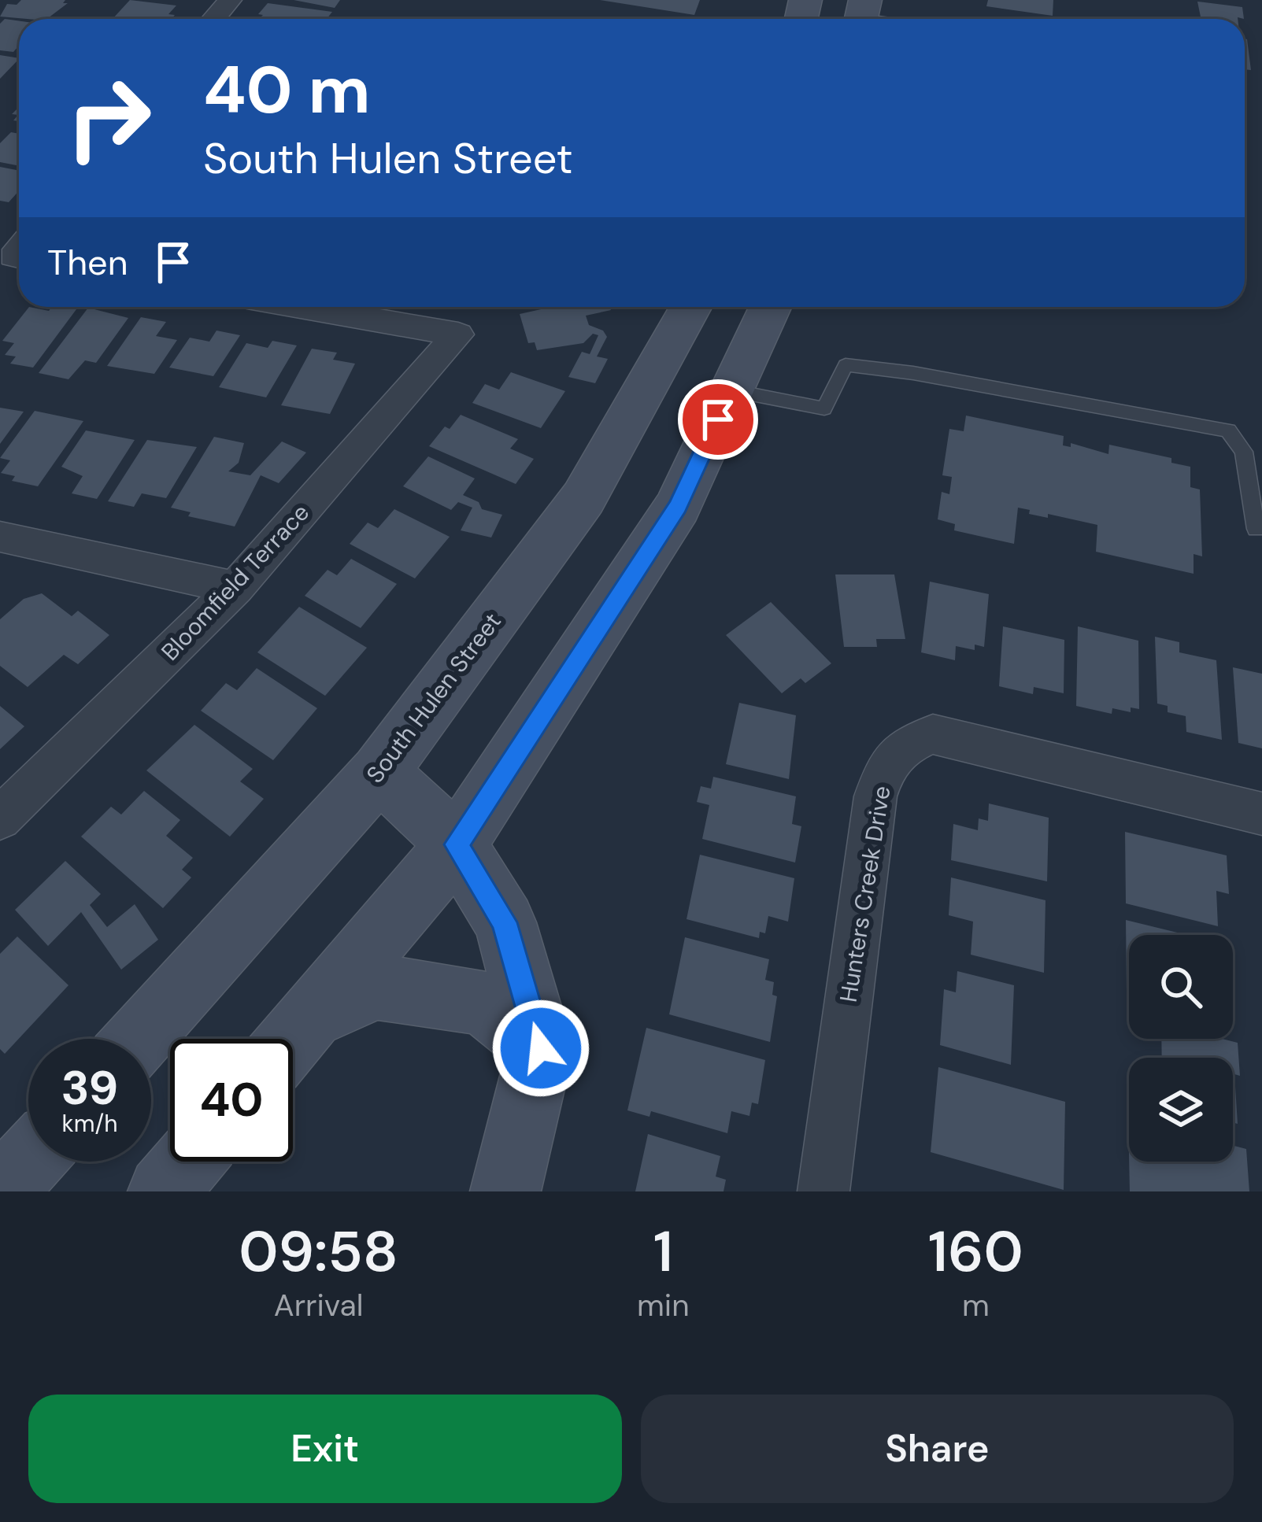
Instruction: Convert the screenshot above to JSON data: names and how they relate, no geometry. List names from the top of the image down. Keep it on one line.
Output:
{"streets":{"main road":["South Hulen Street"],"street":["Bloomfield Terrace","Hunters Creek Drive"]},"page":{"turn":["40 m","South Hulen Street"],"then":"Then","speed":"39 km/h","limit":"40","eta":["09:58","Arrival","1","min","160","m"],"buttons":["Exit","Share"]}}
